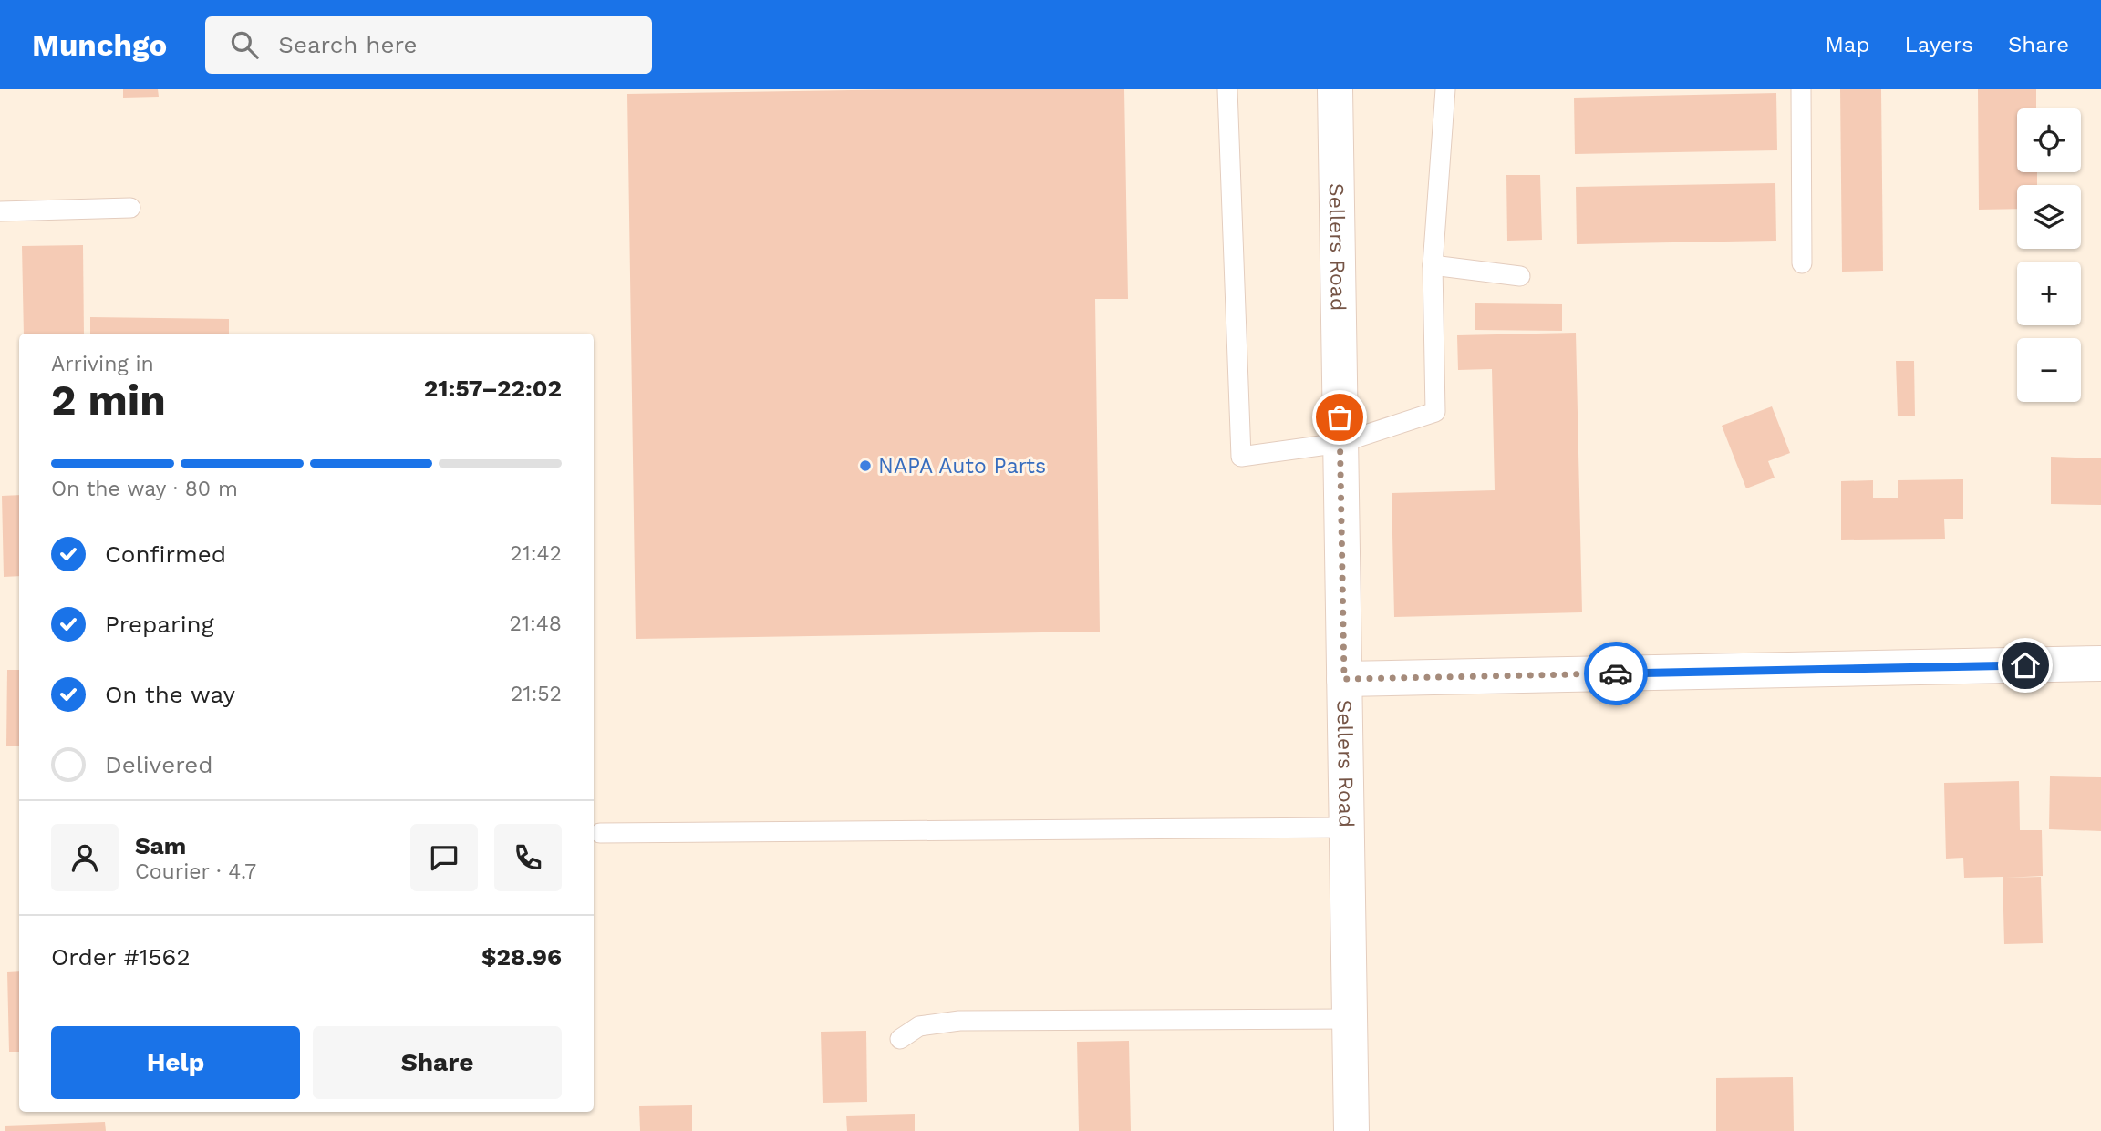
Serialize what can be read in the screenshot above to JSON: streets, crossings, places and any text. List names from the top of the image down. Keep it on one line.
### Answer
{"streets":{"street":["Sellers Road"]},"places":["NAPA Auto Parts"],"page":{"header":"Munchgo","search":"Search here","nav":["Map","Layers","Share"],"map_buttons":["+","−"],"heading":["2 min","Arriving in","21:57–22:02"],"panel":["Sam","Courier · 4.7","Order #1562","$28.96"],"bar":"On the way · 80 m","list":[["Confirmed","21:42"],["Preparing","21:48"],["On the way","21:52"],"Delivered"],"buttons":["Help","Share"]}}
